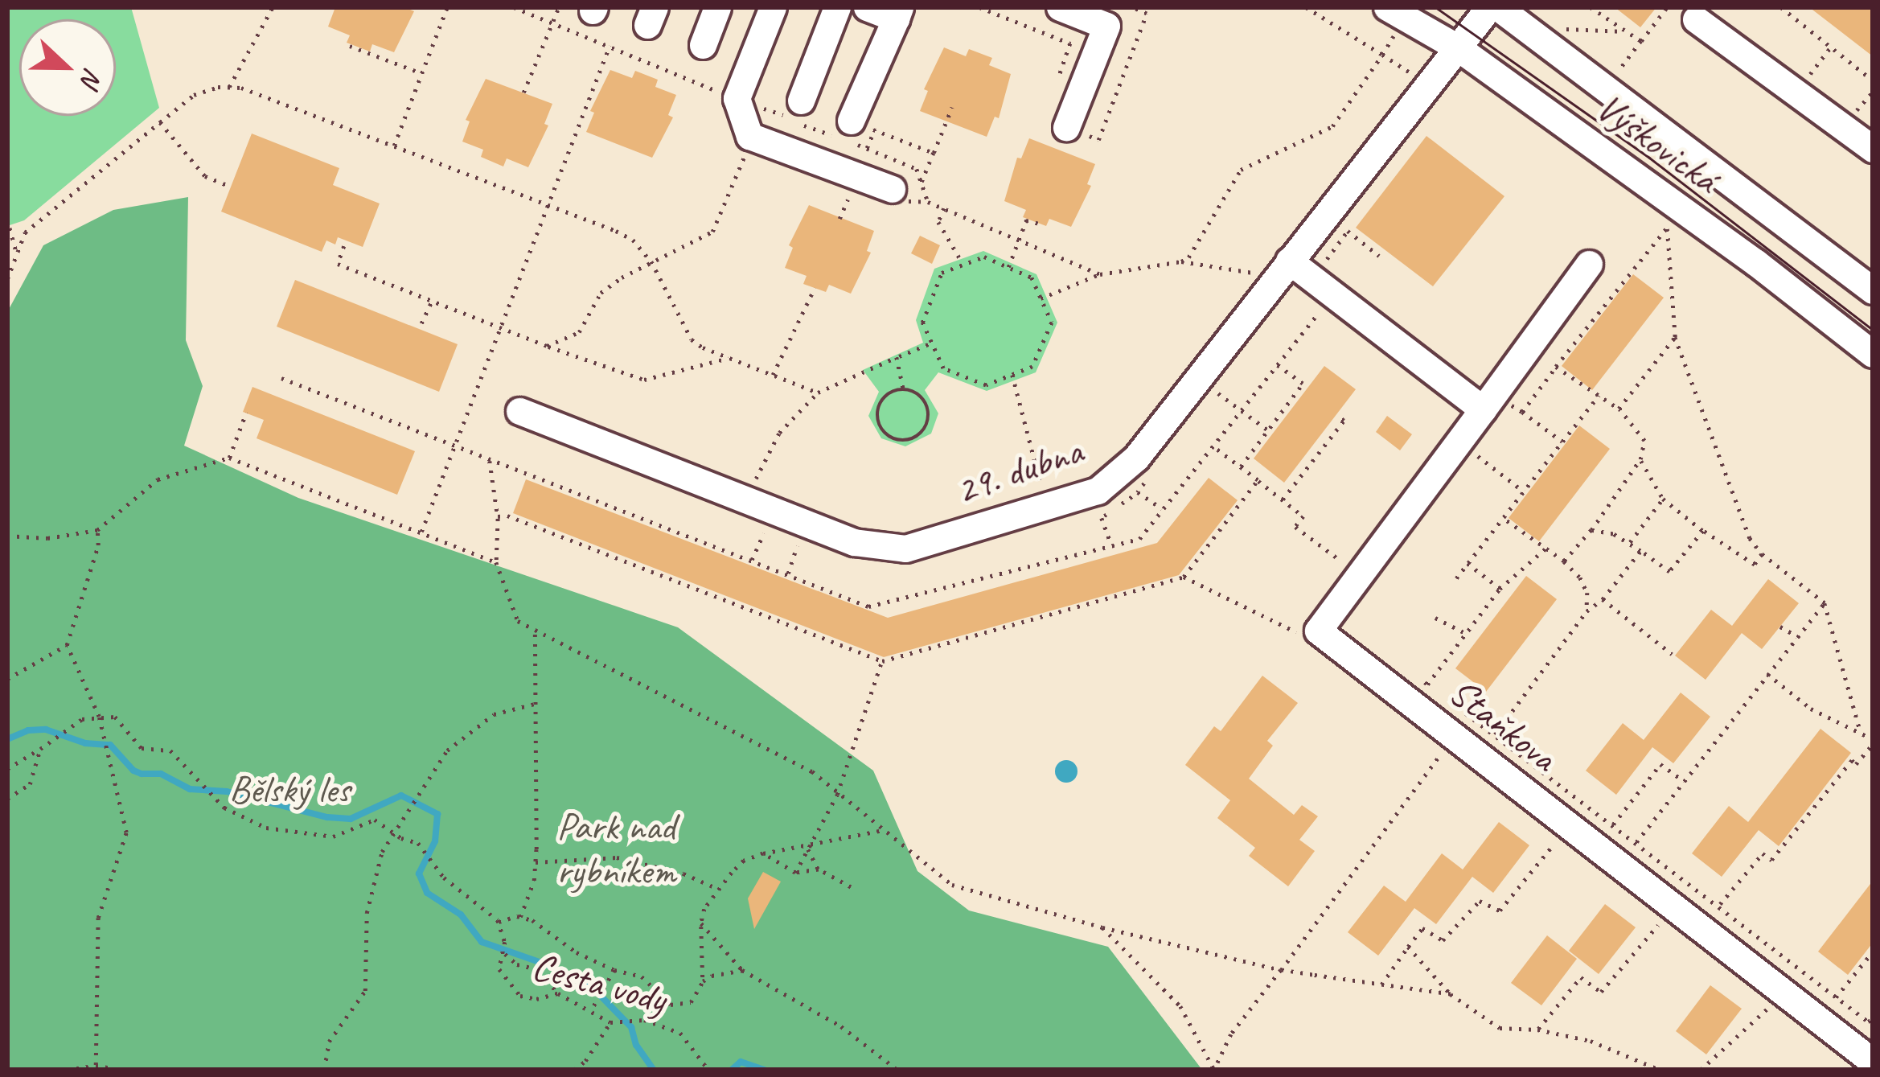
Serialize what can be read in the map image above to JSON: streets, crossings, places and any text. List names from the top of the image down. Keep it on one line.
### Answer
{"streets":{"street":["Výškovická","29. dubna","Staňkova"],"path":["Cesta vody"]},"crossings":[["Výškovická","29. dubna"]],"parks":["Bělský les","Park nad rybníkem"],"north":"right"}
